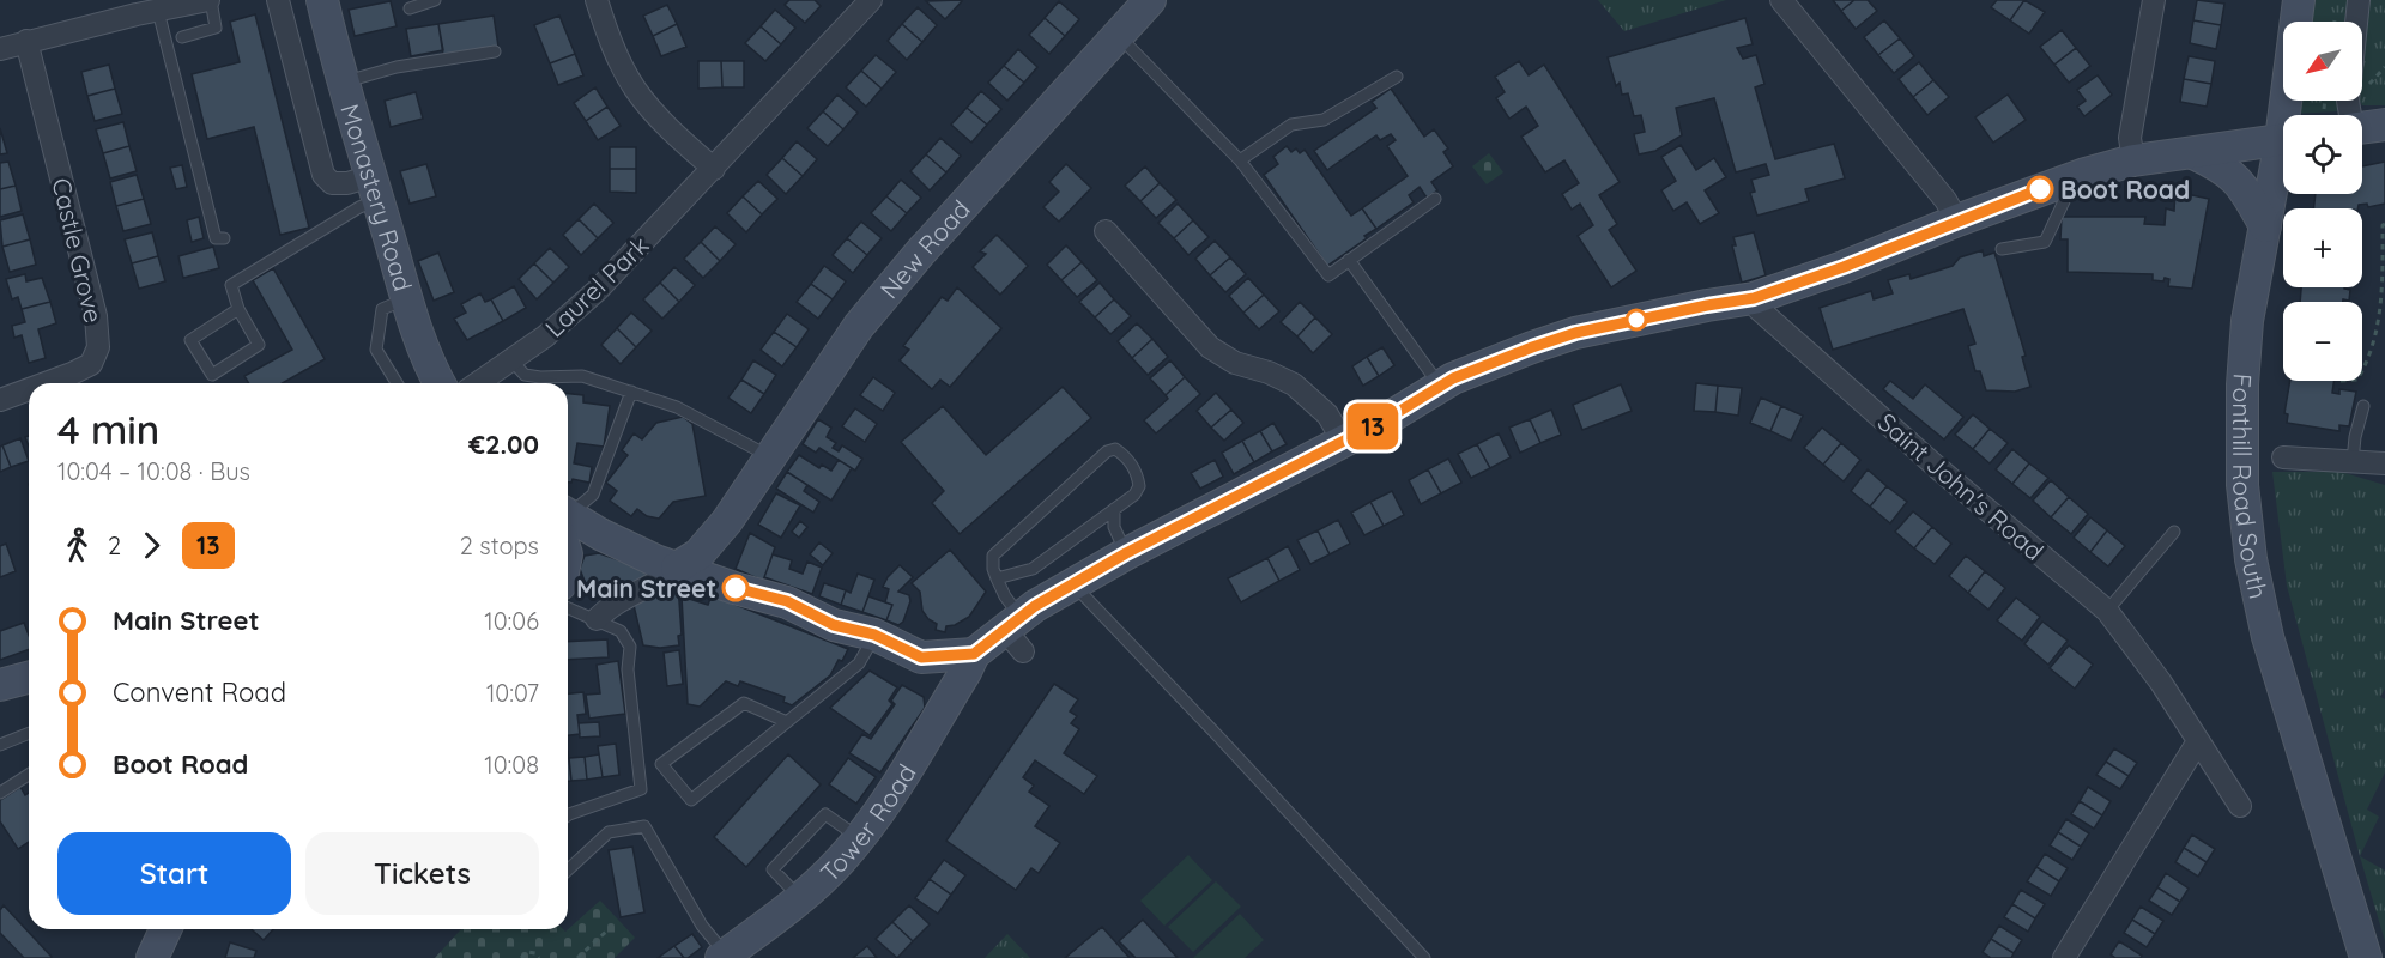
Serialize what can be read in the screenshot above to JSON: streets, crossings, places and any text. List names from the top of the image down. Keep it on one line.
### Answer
{"streets":{"street":["Monastery Road","New Road","Castle Grove","Laurel Park","Fonthill Road South","Saint John's Road","Tower Road"]},"places":["Boot Road","Main Street"],"lines":["bus line 13"],"north":"bottom left","page":{"on_map":"13","map_buttons":["+","−"],"heading":["4 min","10:04 – 10:08 · Bus","€2.00"],"legs":["2","13","2 stops"],"list":[{"name":"Main Street","value":"10:06"},{"name":"Convent Road","value":"10:07"},{"name":"Boot Road","value":"10:08"}],"buttons":["Start","Tickets"]}}
